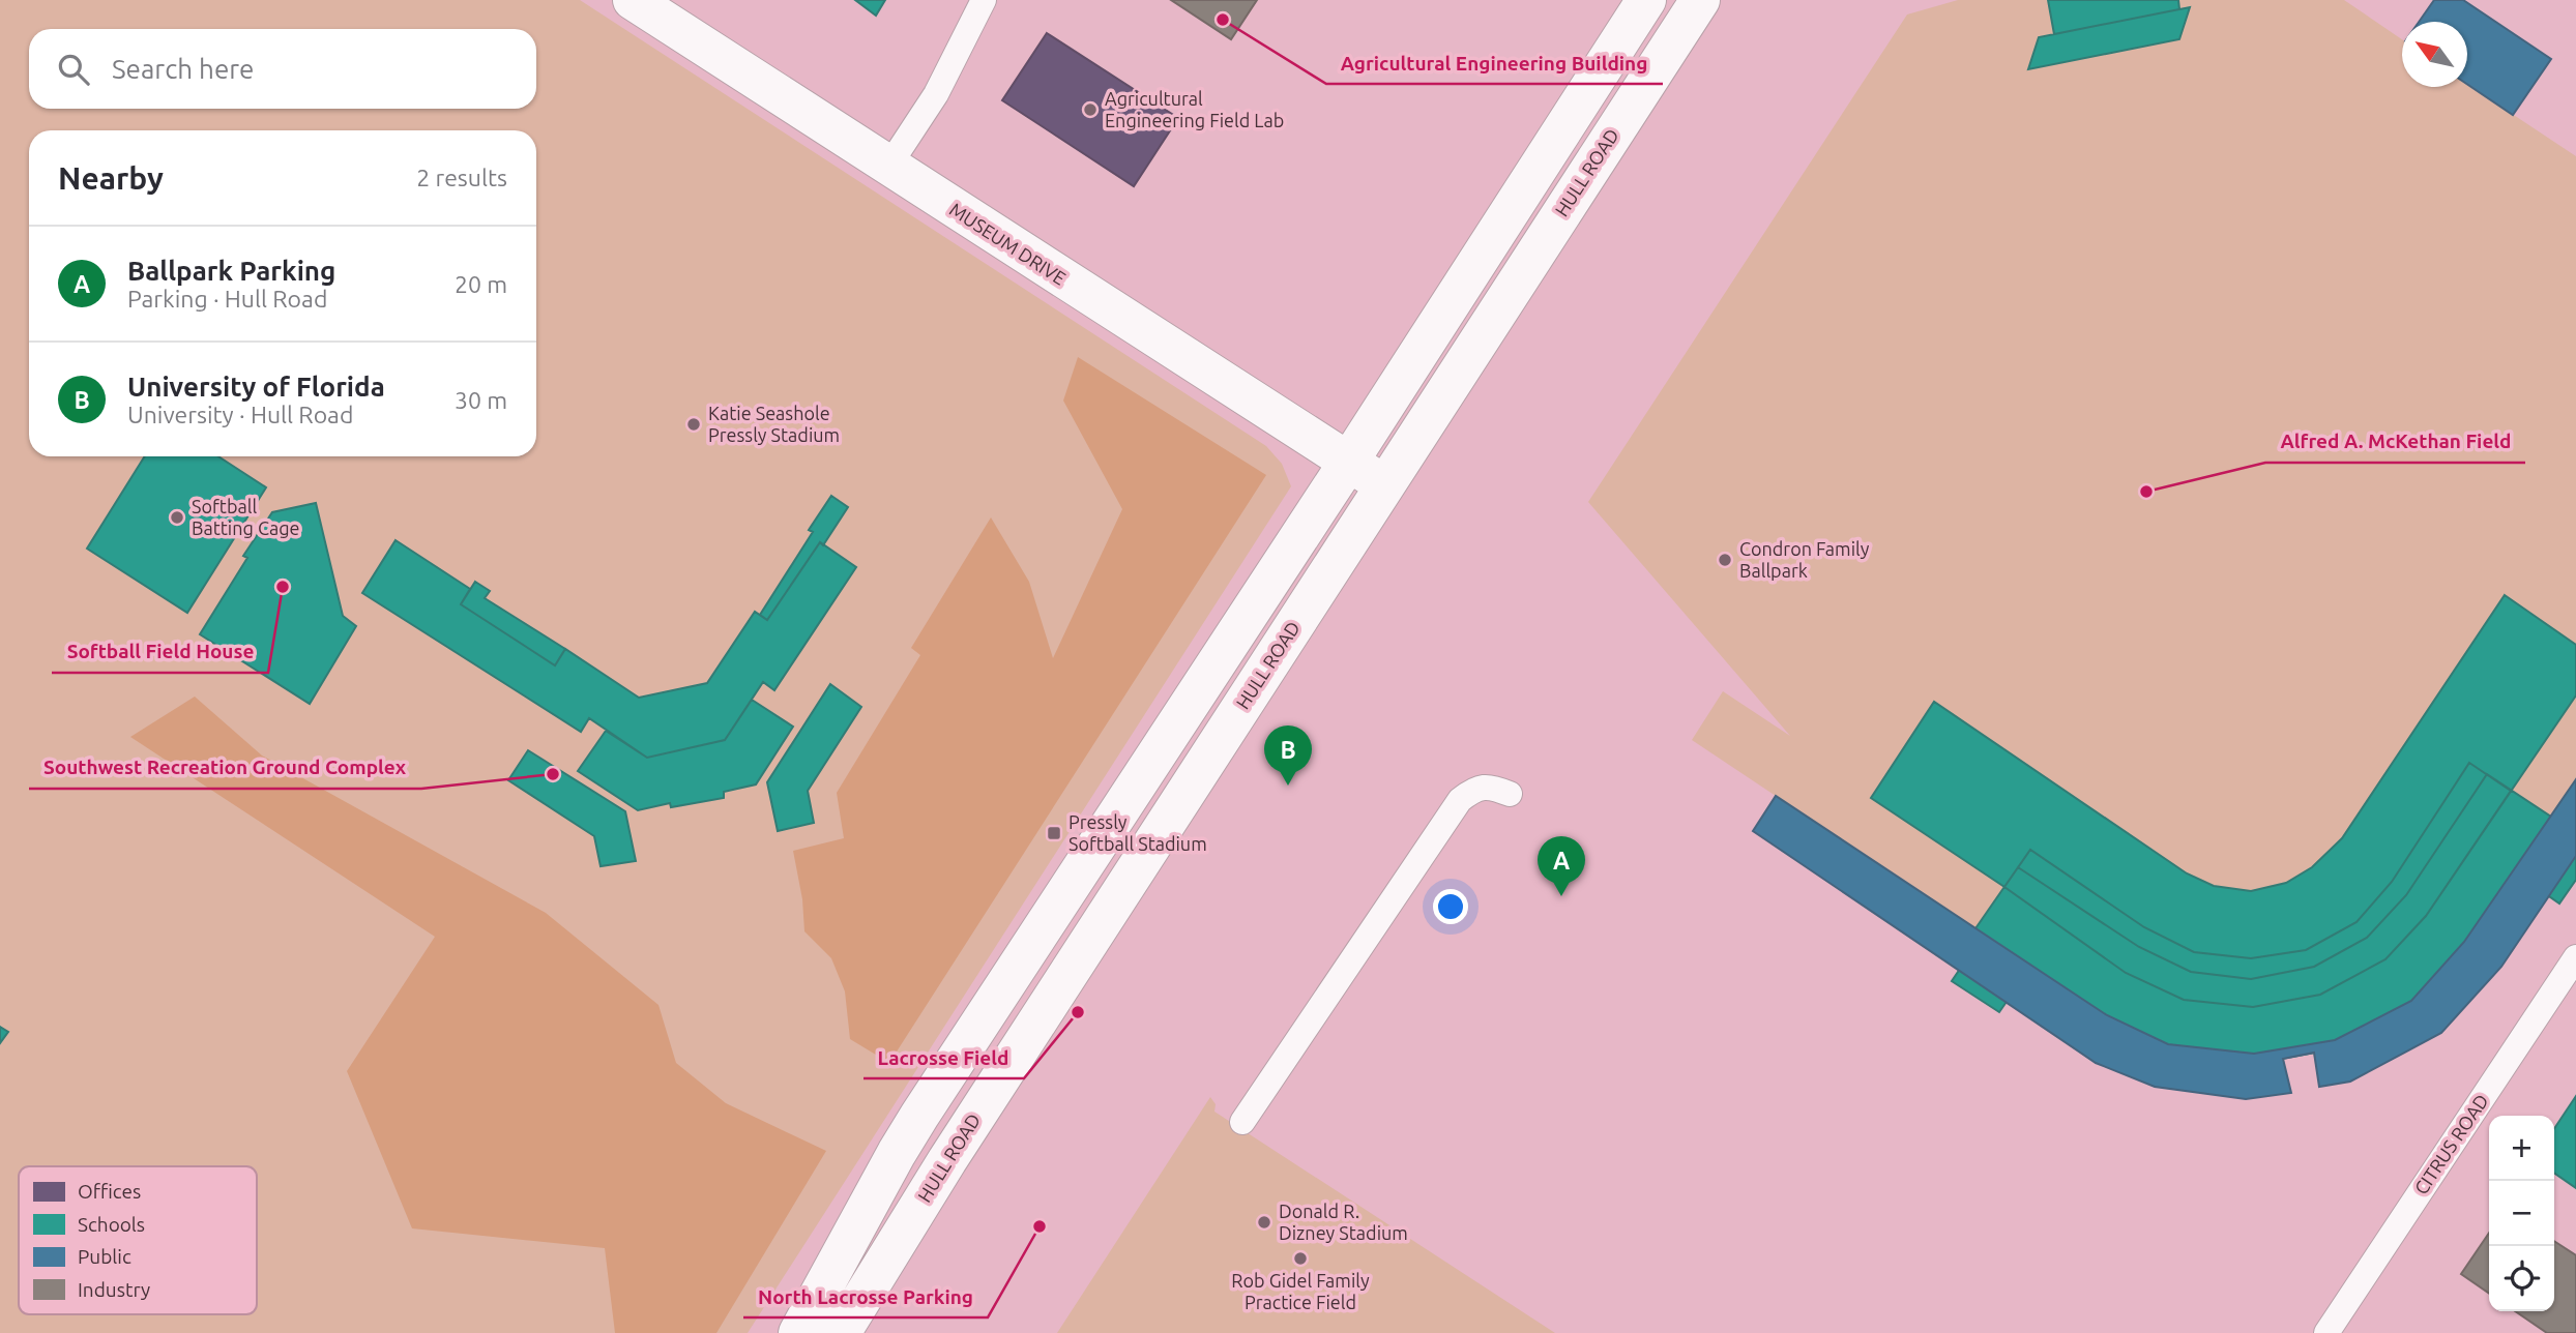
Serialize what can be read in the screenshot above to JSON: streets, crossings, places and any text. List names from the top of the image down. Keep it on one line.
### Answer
{"streets":{"street":["HULL ROAD","MUSEUM DRIVE"],"lane":["CITRUS ROAD"]},"crossings":[["HULL ROAD","MUSEUM DRIVE"]],"places":{"other":["Agricultural Engineering Building","Agricultural Engineering Field Lab","Katie Seashole Pressly Stadium","Alfred A. McKethan Field","Softball Batting Cage","Condron Family Ballpark","Softball Field House","Southwest Recreation Ground Complex","Lacrosse Field","Donald R. Dizney Stadium","North Lacrosse Parking","Rob Gidel Family Practice Field"],"transit":["Pressly Softball Stadium"]},"legend":["Offices","Schools","Public","Industry"],"north":"top left","page":{"search":"Search here","heading":["Nearby","2 results"],"list":[{"mark":"A","name":"Ballpark Parking","note":"Parking · Hull Road","value":"20 m"},{"mark":"B","name":"University of Florida","note":"University · Hull Road","value":"30 m"}],"pins":["B","A"],"map_buttons":["+","−"]}}
